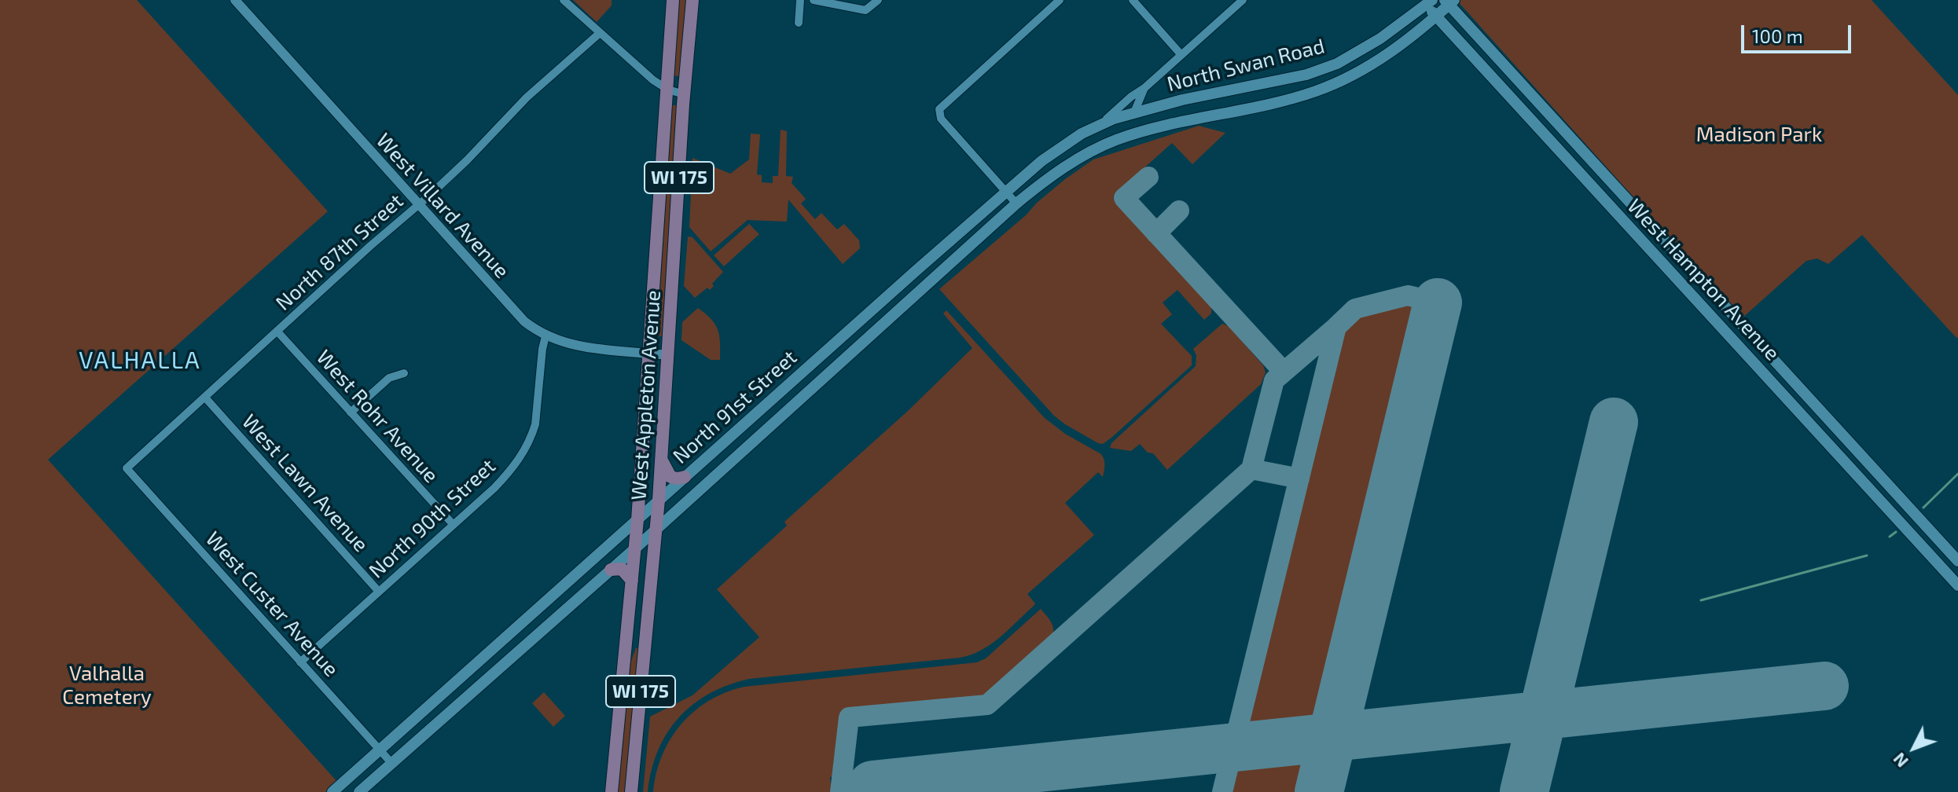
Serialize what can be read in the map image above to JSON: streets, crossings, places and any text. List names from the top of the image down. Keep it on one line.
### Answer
{"streets":{"main road":["North Swan Road","WI 175","West Hampton Avenue","West Appleton Avenue","North 91st Street"],"street":["West Villard Avenue","North 87th Street","West Rohr Avenue","West Lawn Avenue","North 90th Street","West Custer Avenue"]},"crossings":[["North Swan Road","West Hampton Avenue"],["North Swan Road","North 91st Street"],["West Villard Avenue","North 87th Street"],["West Villard Avenue","West Appleton Avenue"],["West Villard Avenue","North 90th Street"],["North 87th Street","West Rohr Avenue"],["North 87th Street","West Lawn Avenue"],["North 87th Street","West Custer Avenue"],["West Appleton Avenue","North 91st Street"],["North 91st Street","West Custer Avenue"],["West Rohr Avenue","North 90th Street"],["West Lawn Avenue","North 90th Street"],["North 90th Street","West Custer Avenue"]],"districts":["VALHALLA"],"parks":["Madison Park","Valhalla Cemetery"],"scale_bar":"100 m","north":"bottom left"}
